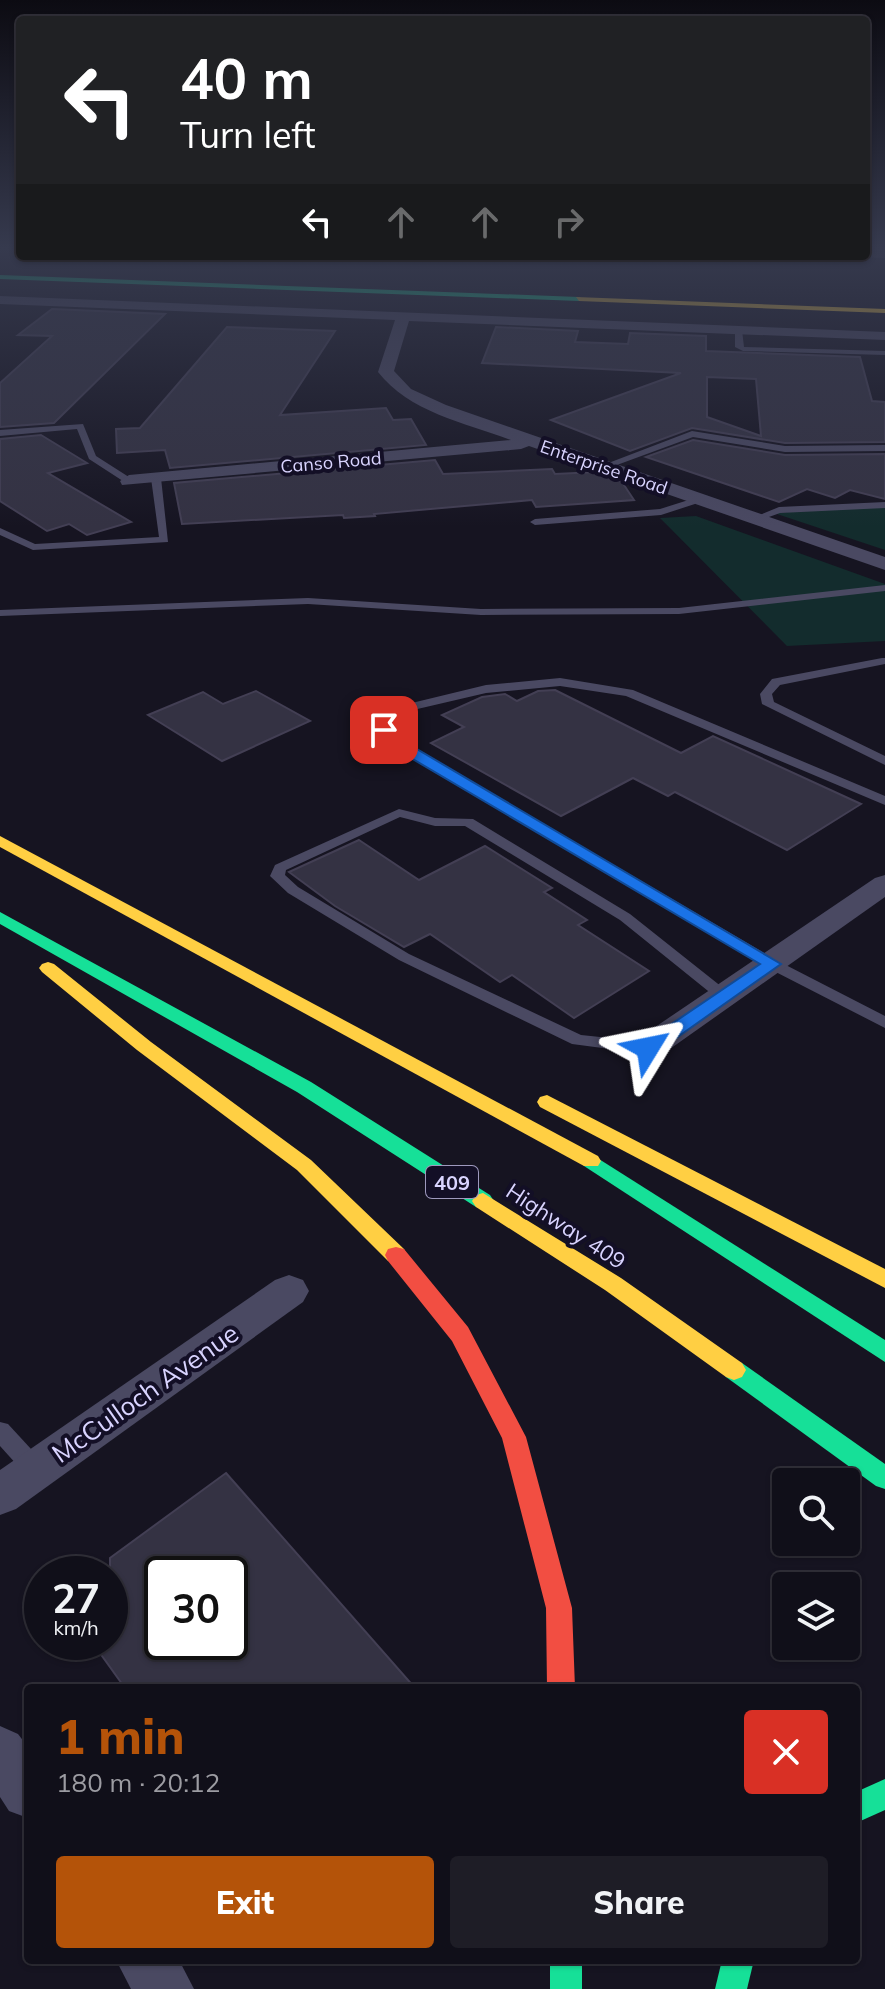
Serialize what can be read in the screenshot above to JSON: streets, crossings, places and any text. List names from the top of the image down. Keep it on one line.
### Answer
{"streets":{"highway":["409","Highway 409"],"street":["Canso Road","Enterprise Road","McCulloch Avenue"]},"crossings":[["Canso Road","Enterprise Road"]],"page":{"turn":["40 m","Turn left"],"speed":"27 km/h","limit":"30","heading":["1 min","180 m · 20:12"],"buttons":["Exit","Share"]}}
